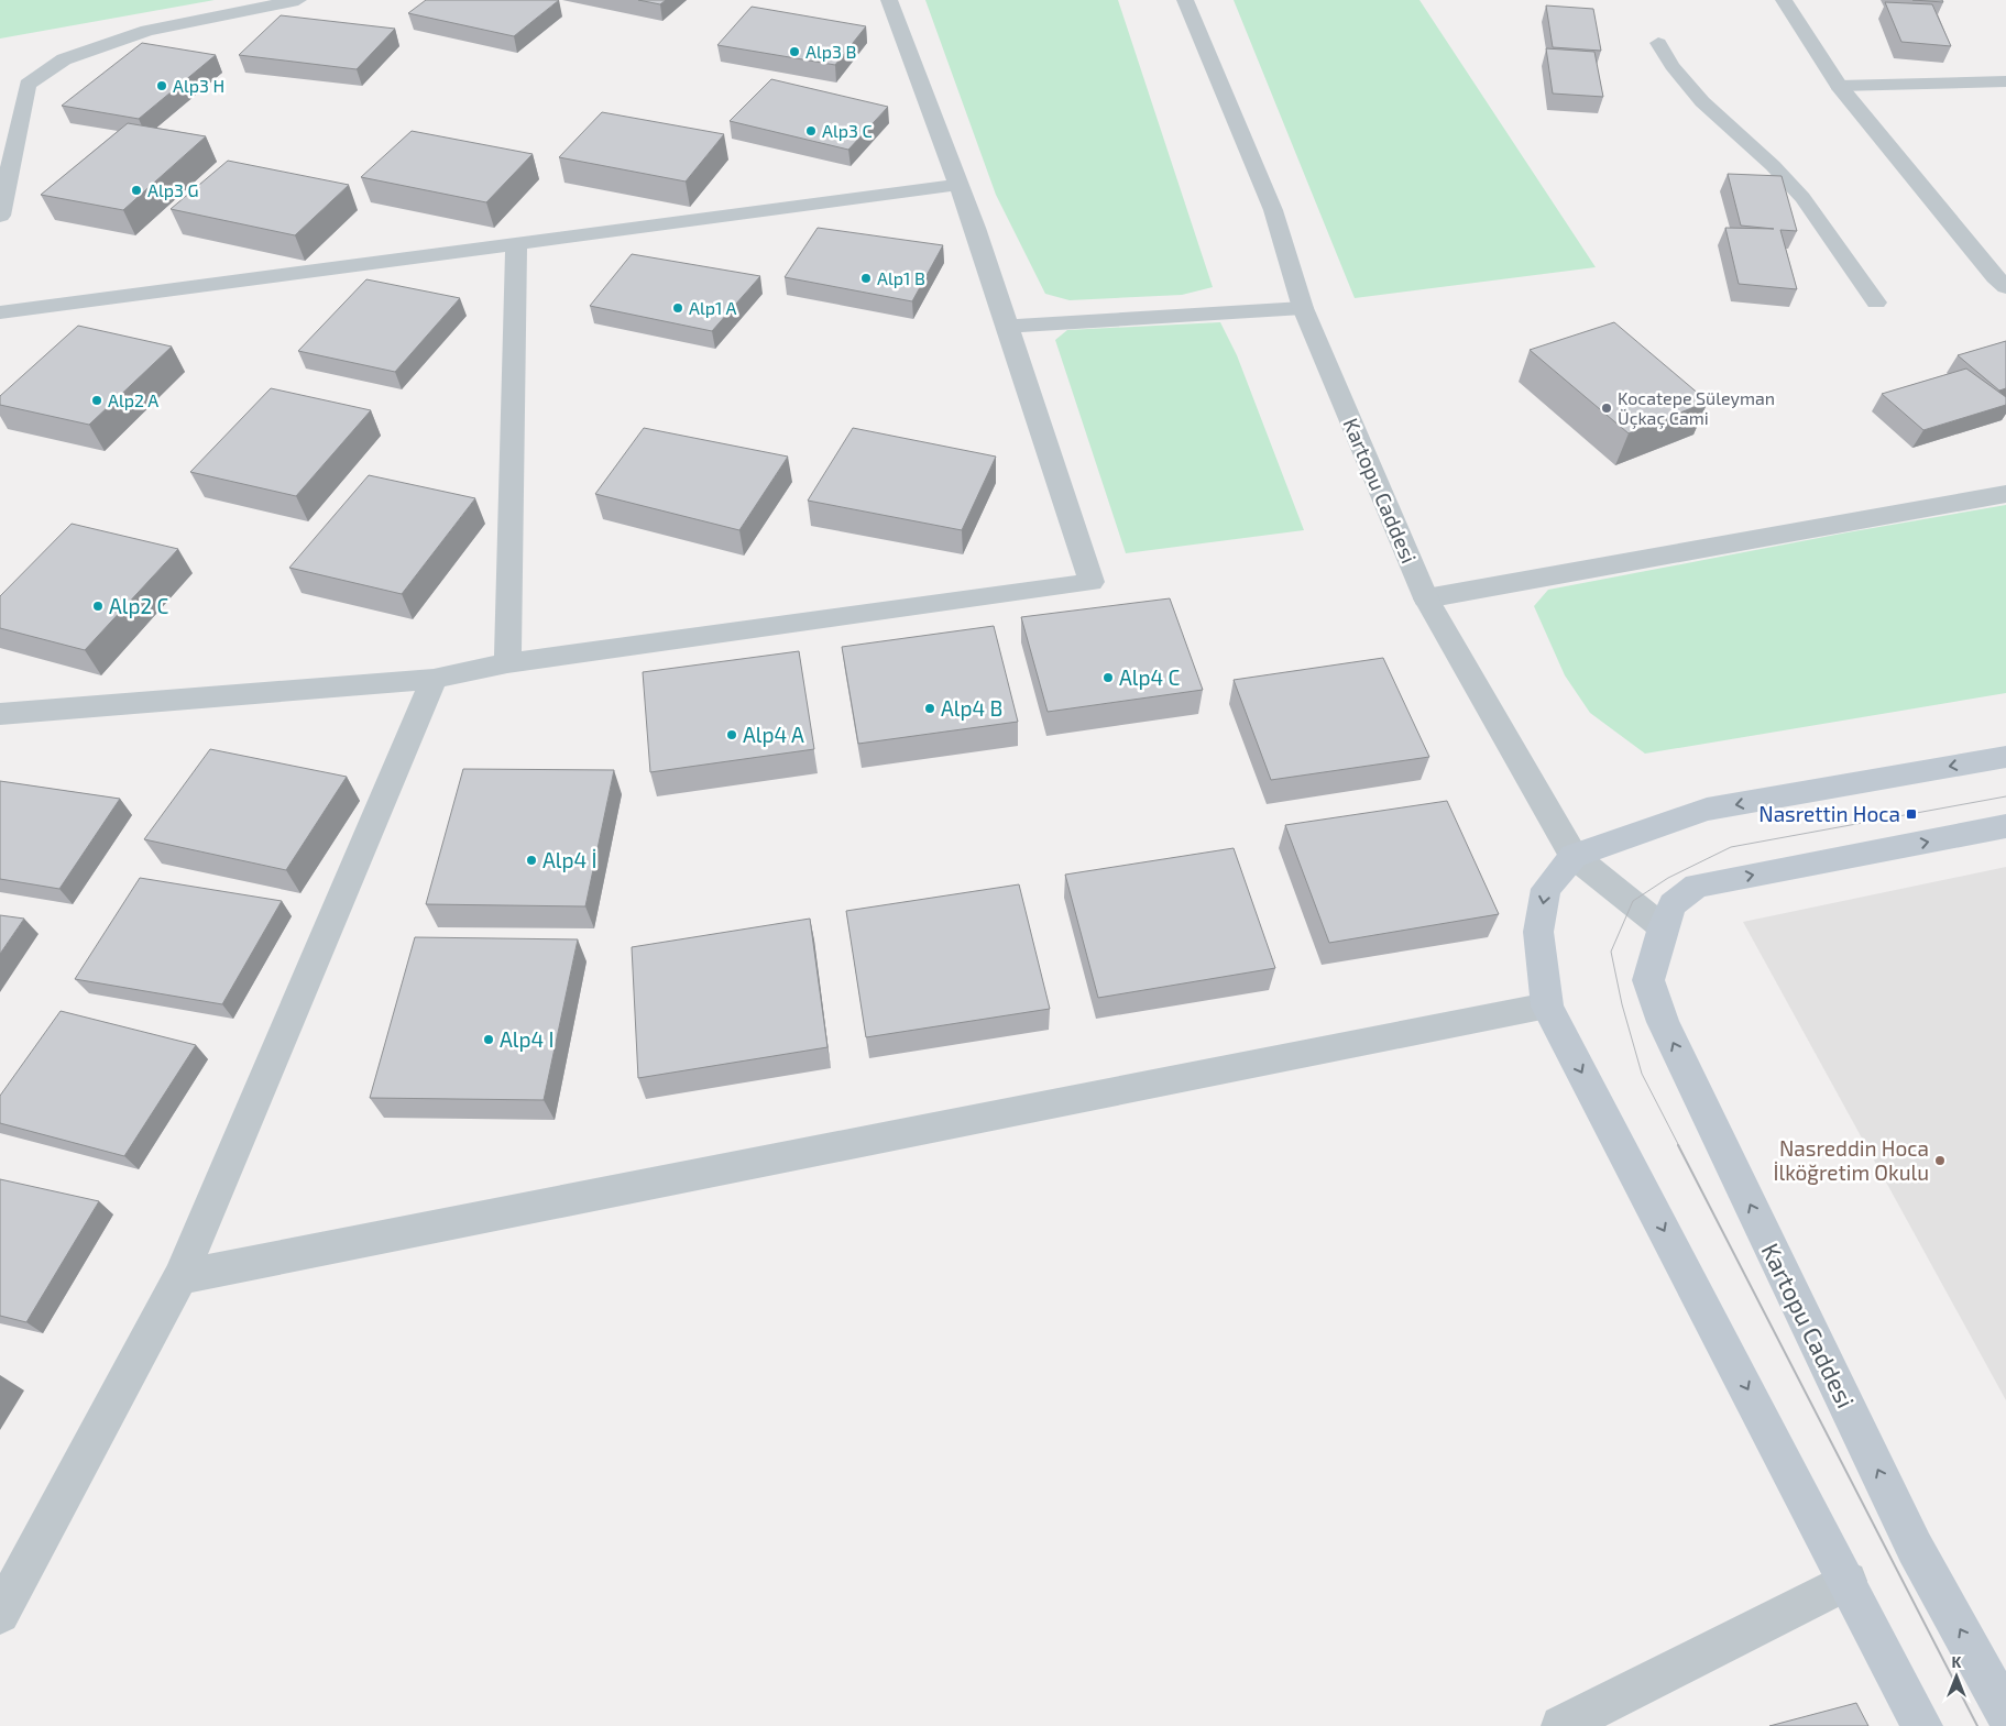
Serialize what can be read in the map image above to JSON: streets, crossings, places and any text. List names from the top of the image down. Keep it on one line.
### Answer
{"streets":{"main road":["Kartopu Caddesi"]},"places":{"other":["Alp3 B","Alp3 H","Alp3 C","Alp3 G","Alp1 B","Alp1 A","Alp2 A","Kocatepe Süleyman Üçkaç Cami","Alp2 C","Alp4 C","Alp4 B","Alp4 A","Alp4 İ","Alp4 I","Nasreddin Hoca İlköğretim Okulu"],"transit":["Nasrettin Hoca"]},"north":"top"}
